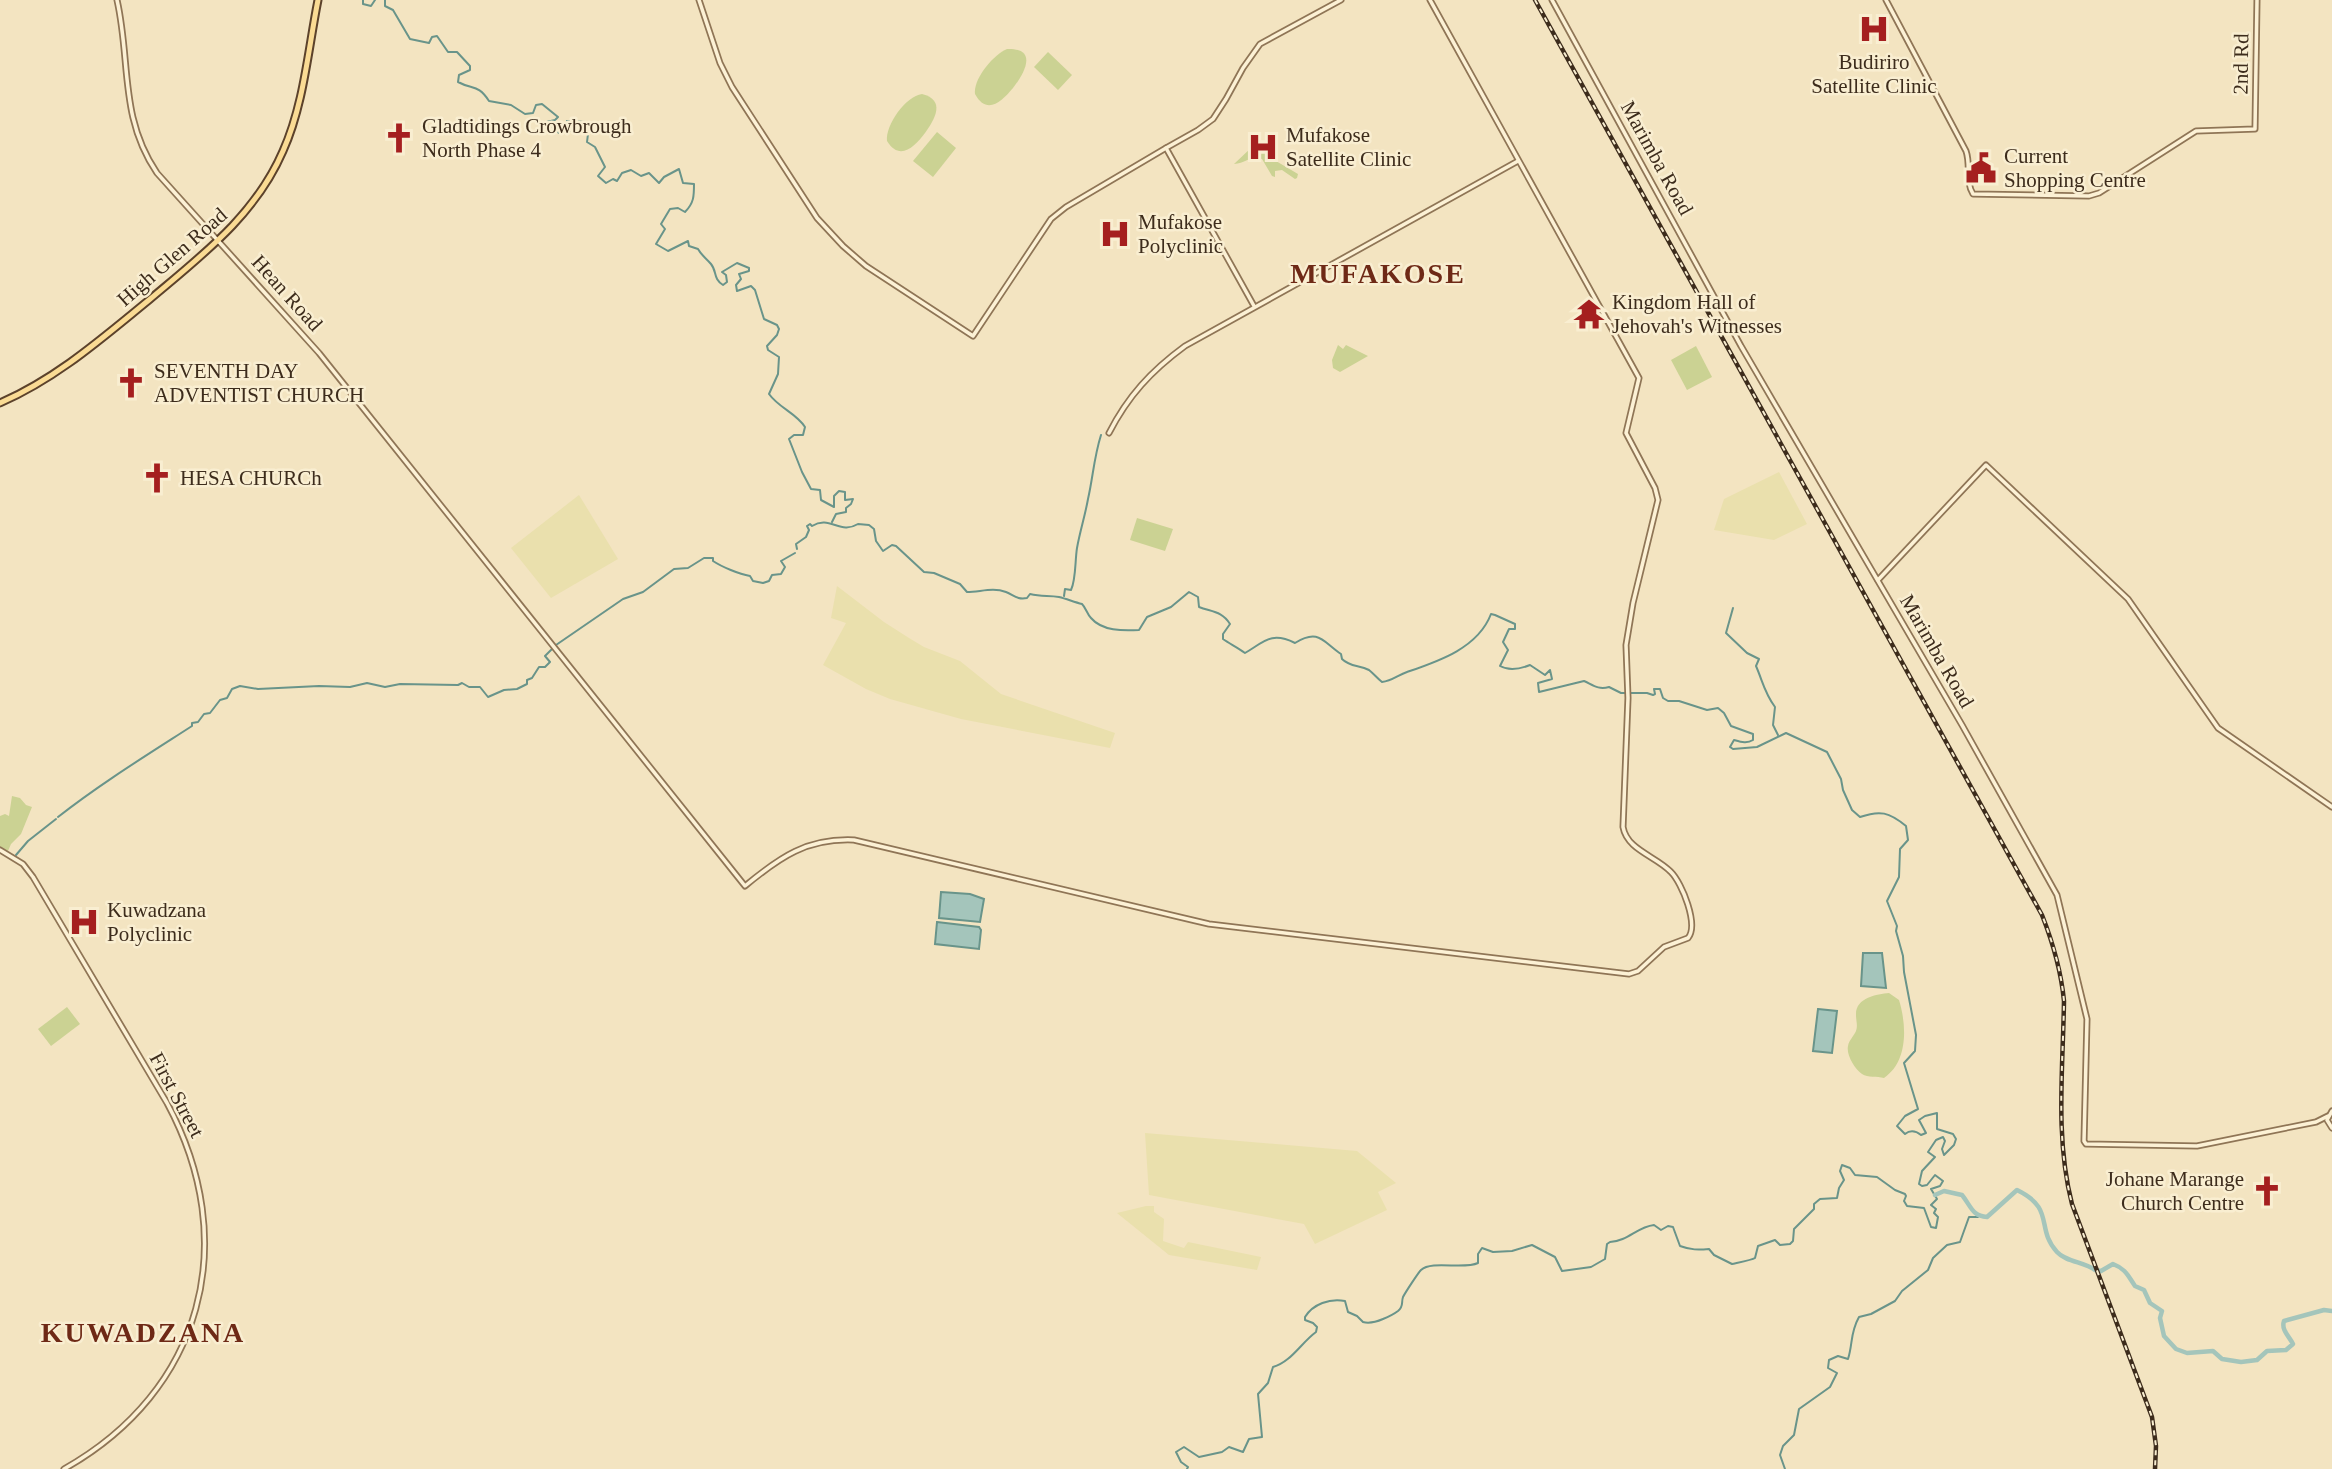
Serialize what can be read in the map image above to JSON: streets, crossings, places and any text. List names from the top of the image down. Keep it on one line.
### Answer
{"streets":{"main road":["High Glen Road"],"street":["2nd Rd","Marimba Road","Hean Road","First Street"]},"crossings":[["High Glen Road","Hean Road"]],"districts":["MUFAKOSE","KUWADZANA"],"places":{"hospital":["Budiriro Satellite Clinic","Mufakose Satellite Clinic","Mufakose Polyclinic","Kuwadzana Polyclinic"],"church":["Gladtidings Crowbrough North Phase 4","SEVENTH DAY ADVENTIST CHURCH","HESA CHURCh","Johane Marange Church Centre"],"public building":["Current Shopping Centre"],"temple":["Kingdom Hall of Jehovah's Witnesses"]}}
